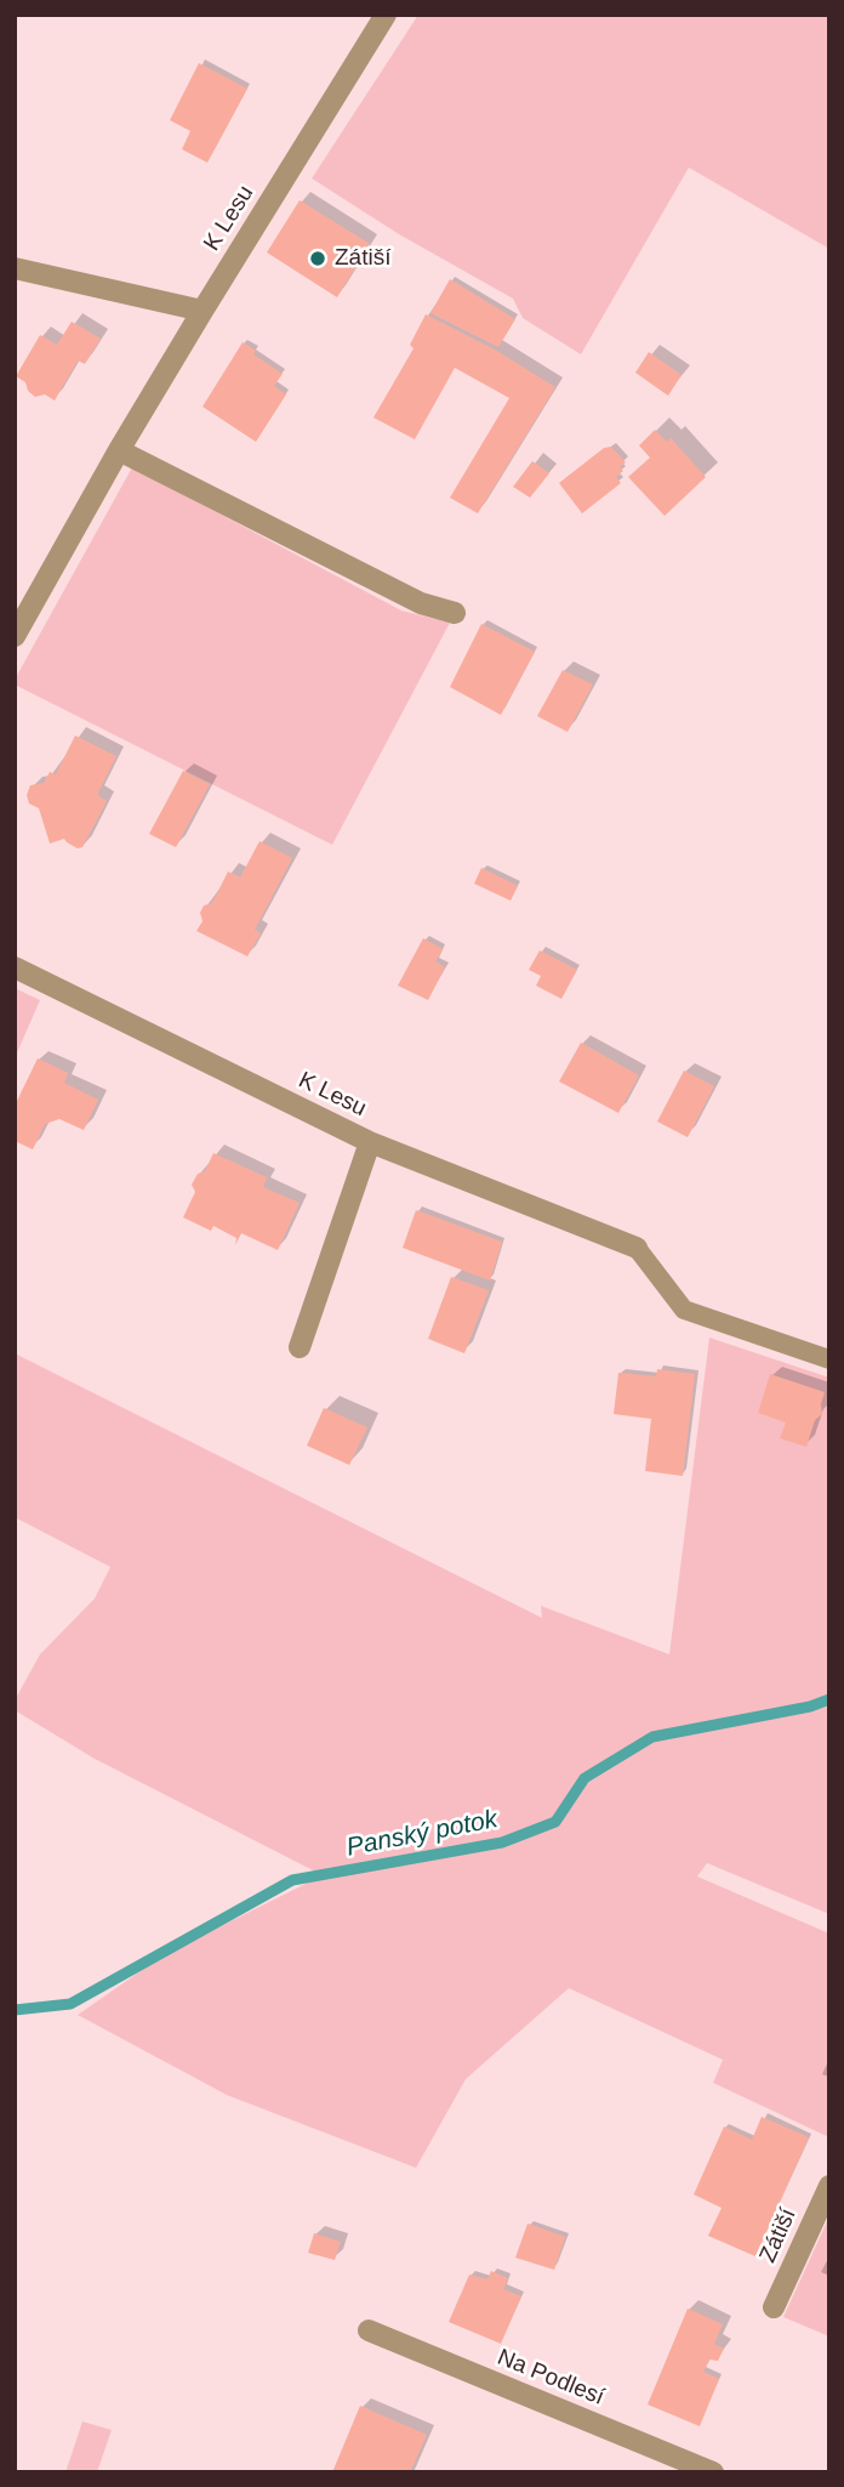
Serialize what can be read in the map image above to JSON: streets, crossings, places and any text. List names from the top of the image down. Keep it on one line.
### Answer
{"streets":{"street":["K Lesu","Zátiší","Na Podlesí"]},"water":["Panský potok"],"places":["Zátiší"]}
